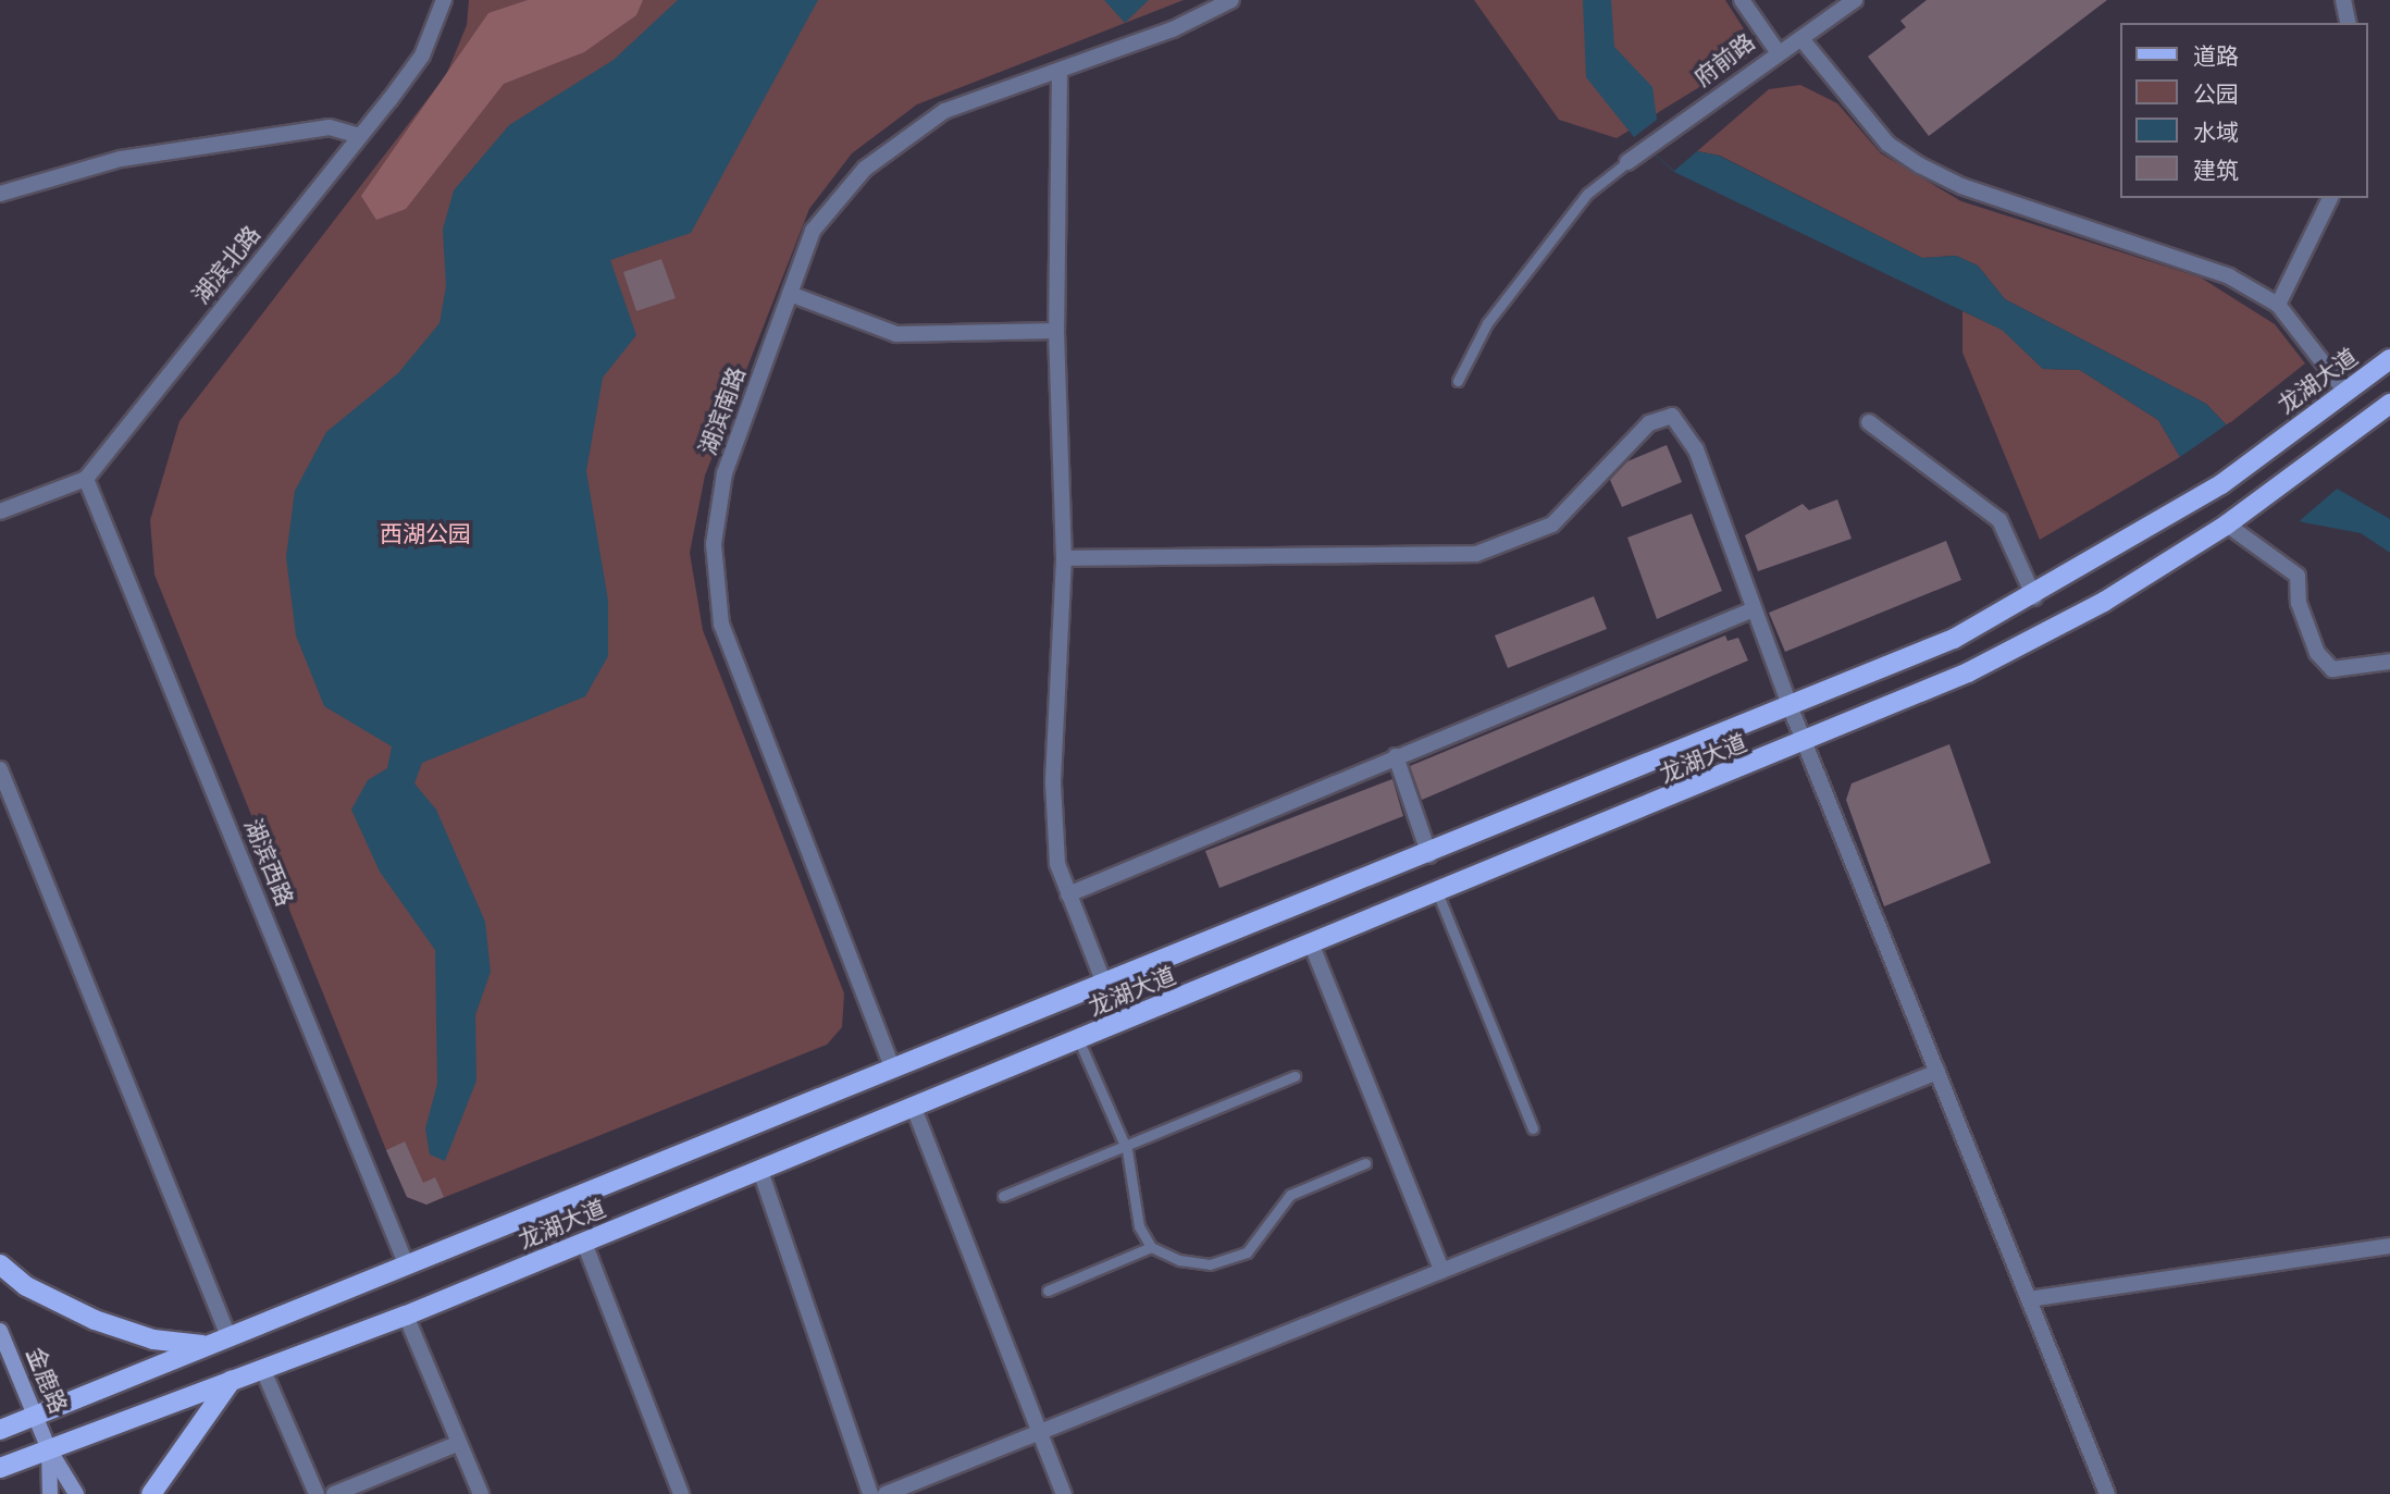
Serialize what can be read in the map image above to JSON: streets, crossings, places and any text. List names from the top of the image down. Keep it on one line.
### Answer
{"streets":{"main road":["龙湖大道"],"street":["府前路","湖滨北路","湖滨南路","湖滨西路","金鹿路"]},"crossings":[["湖滨北路","湖滨西路"],["龙湖大道","湖滨南路"],["龙湖大道","湖滨西路"],["龙湖大道","金鹿路"]],"parks":["西湖公园"],"legend":["道路","公园","水域","建筑"]}
